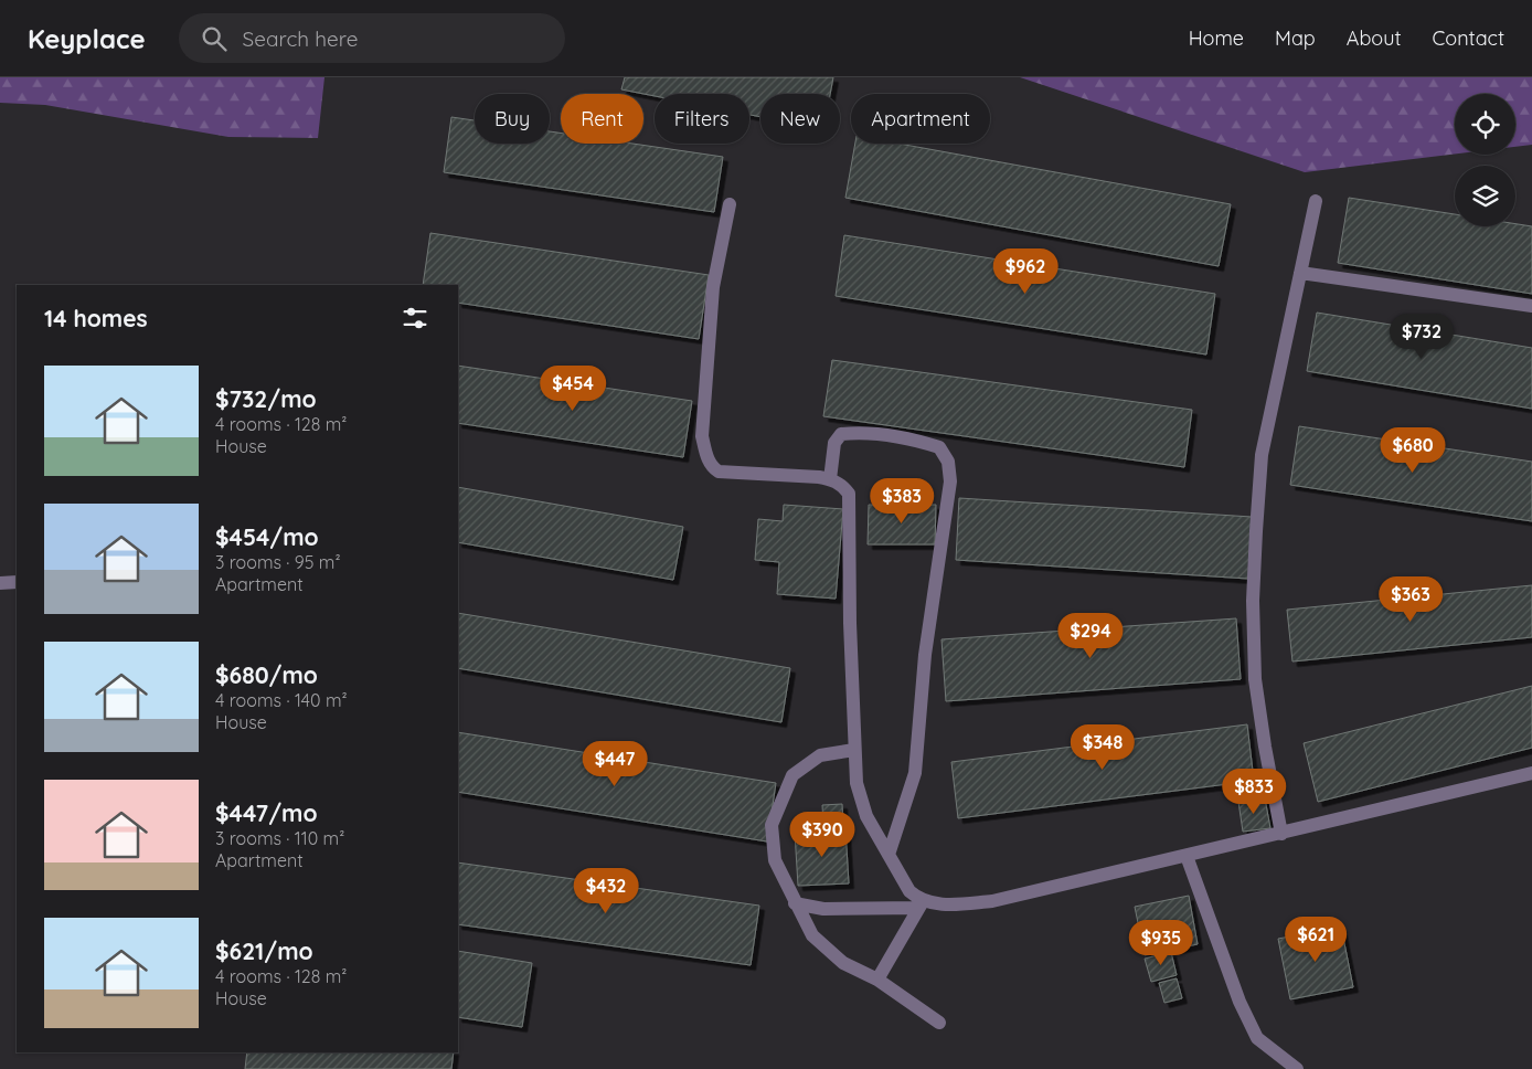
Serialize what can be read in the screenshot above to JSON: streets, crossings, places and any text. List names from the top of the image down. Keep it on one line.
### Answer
{"page":{"header":"Keyplace","search":"Search here","nav":["Home","Map","About","Contact"],"chip":["Buy","Rent","Filters","New","Apartment"],"price":["$962","$732","$454","$680","$383","$363","$294","$348","$447","$833","$390","$432","$621","$935"],"heading":"14 homes","list":[{"name":"$732/mo","note":"4 rooms · 128 m² · House"},{"name":"$454/mo","note":"3 rooms · 95 m² · Apartment"},{"name":"$680/mo","note":"4 rooms · 140 m² · House"},{"name":"$447/mo","note":"3 rooms · 110 m² · Apartment"},{"name":"$621/mo","note":"4 rooms · 128 m² · House"}]}}
